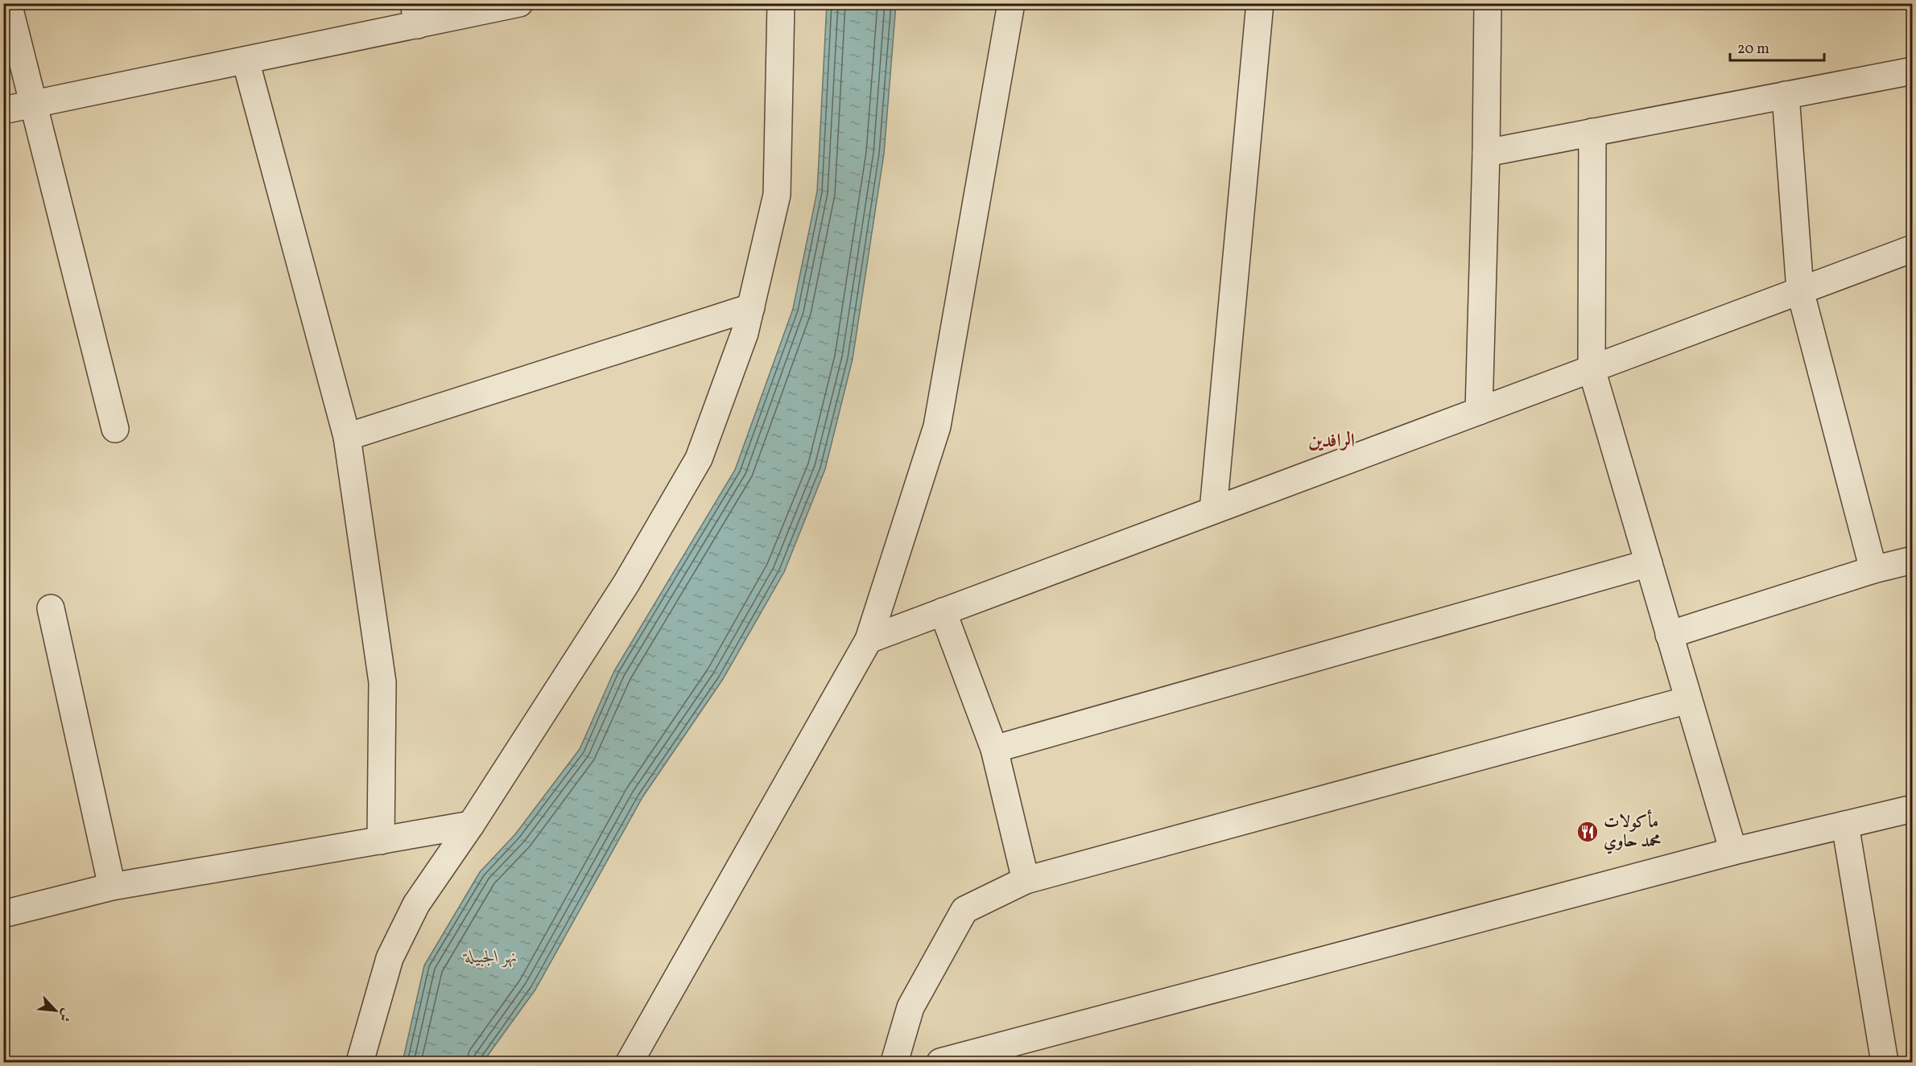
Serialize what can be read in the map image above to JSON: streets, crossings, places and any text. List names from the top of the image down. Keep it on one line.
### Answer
{"districts":["الرافدين"],"water":["نهر الجبيلة"],"places":{"restaurant":["مأكولات محمد حاوي"]},"scale_bar":"20 m","north":"bottom right"}
